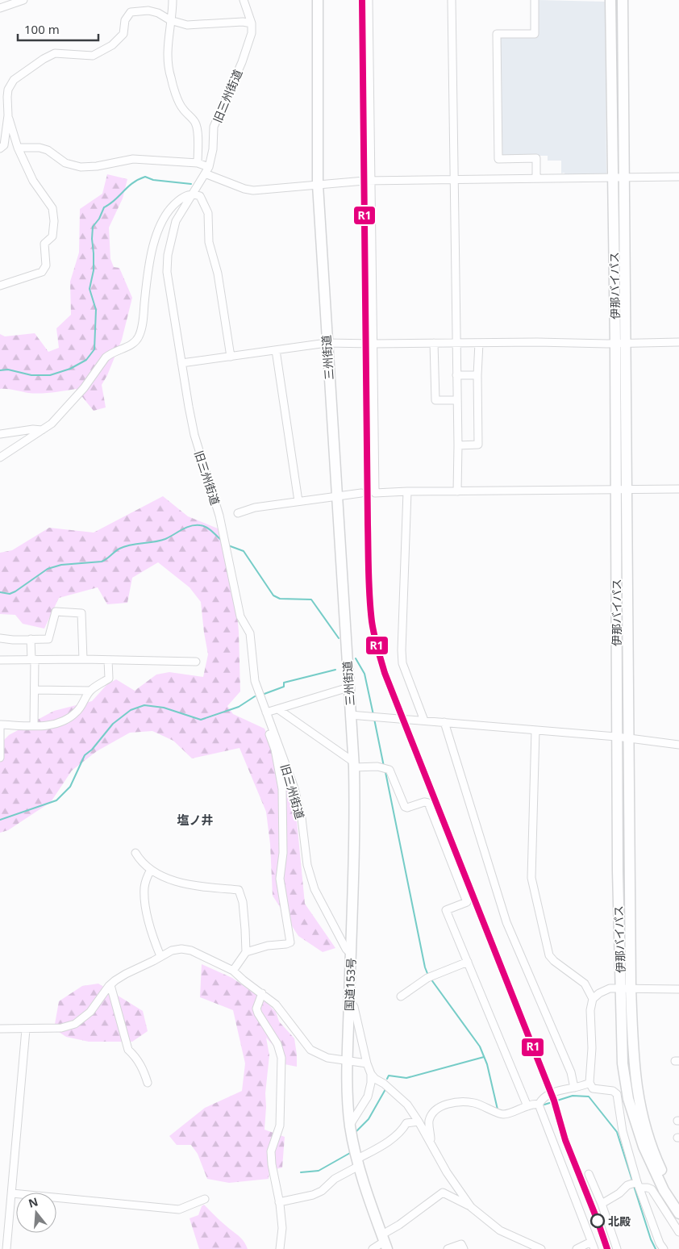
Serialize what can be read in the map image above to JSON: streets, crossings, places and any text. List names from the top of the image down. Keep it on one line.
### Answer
{"streets":{"highway":["伊那バイパス","三州街道","国道153号"],"street":["旧三州街道"]},"crossings":[["旧三州街道","国道153号"],["三州街道","国道153号"]],"districts":["塩ノ井"],"places":["北殿"],"lines":["transit line R1"],"scale_bar":"100 m","north":"top"}
